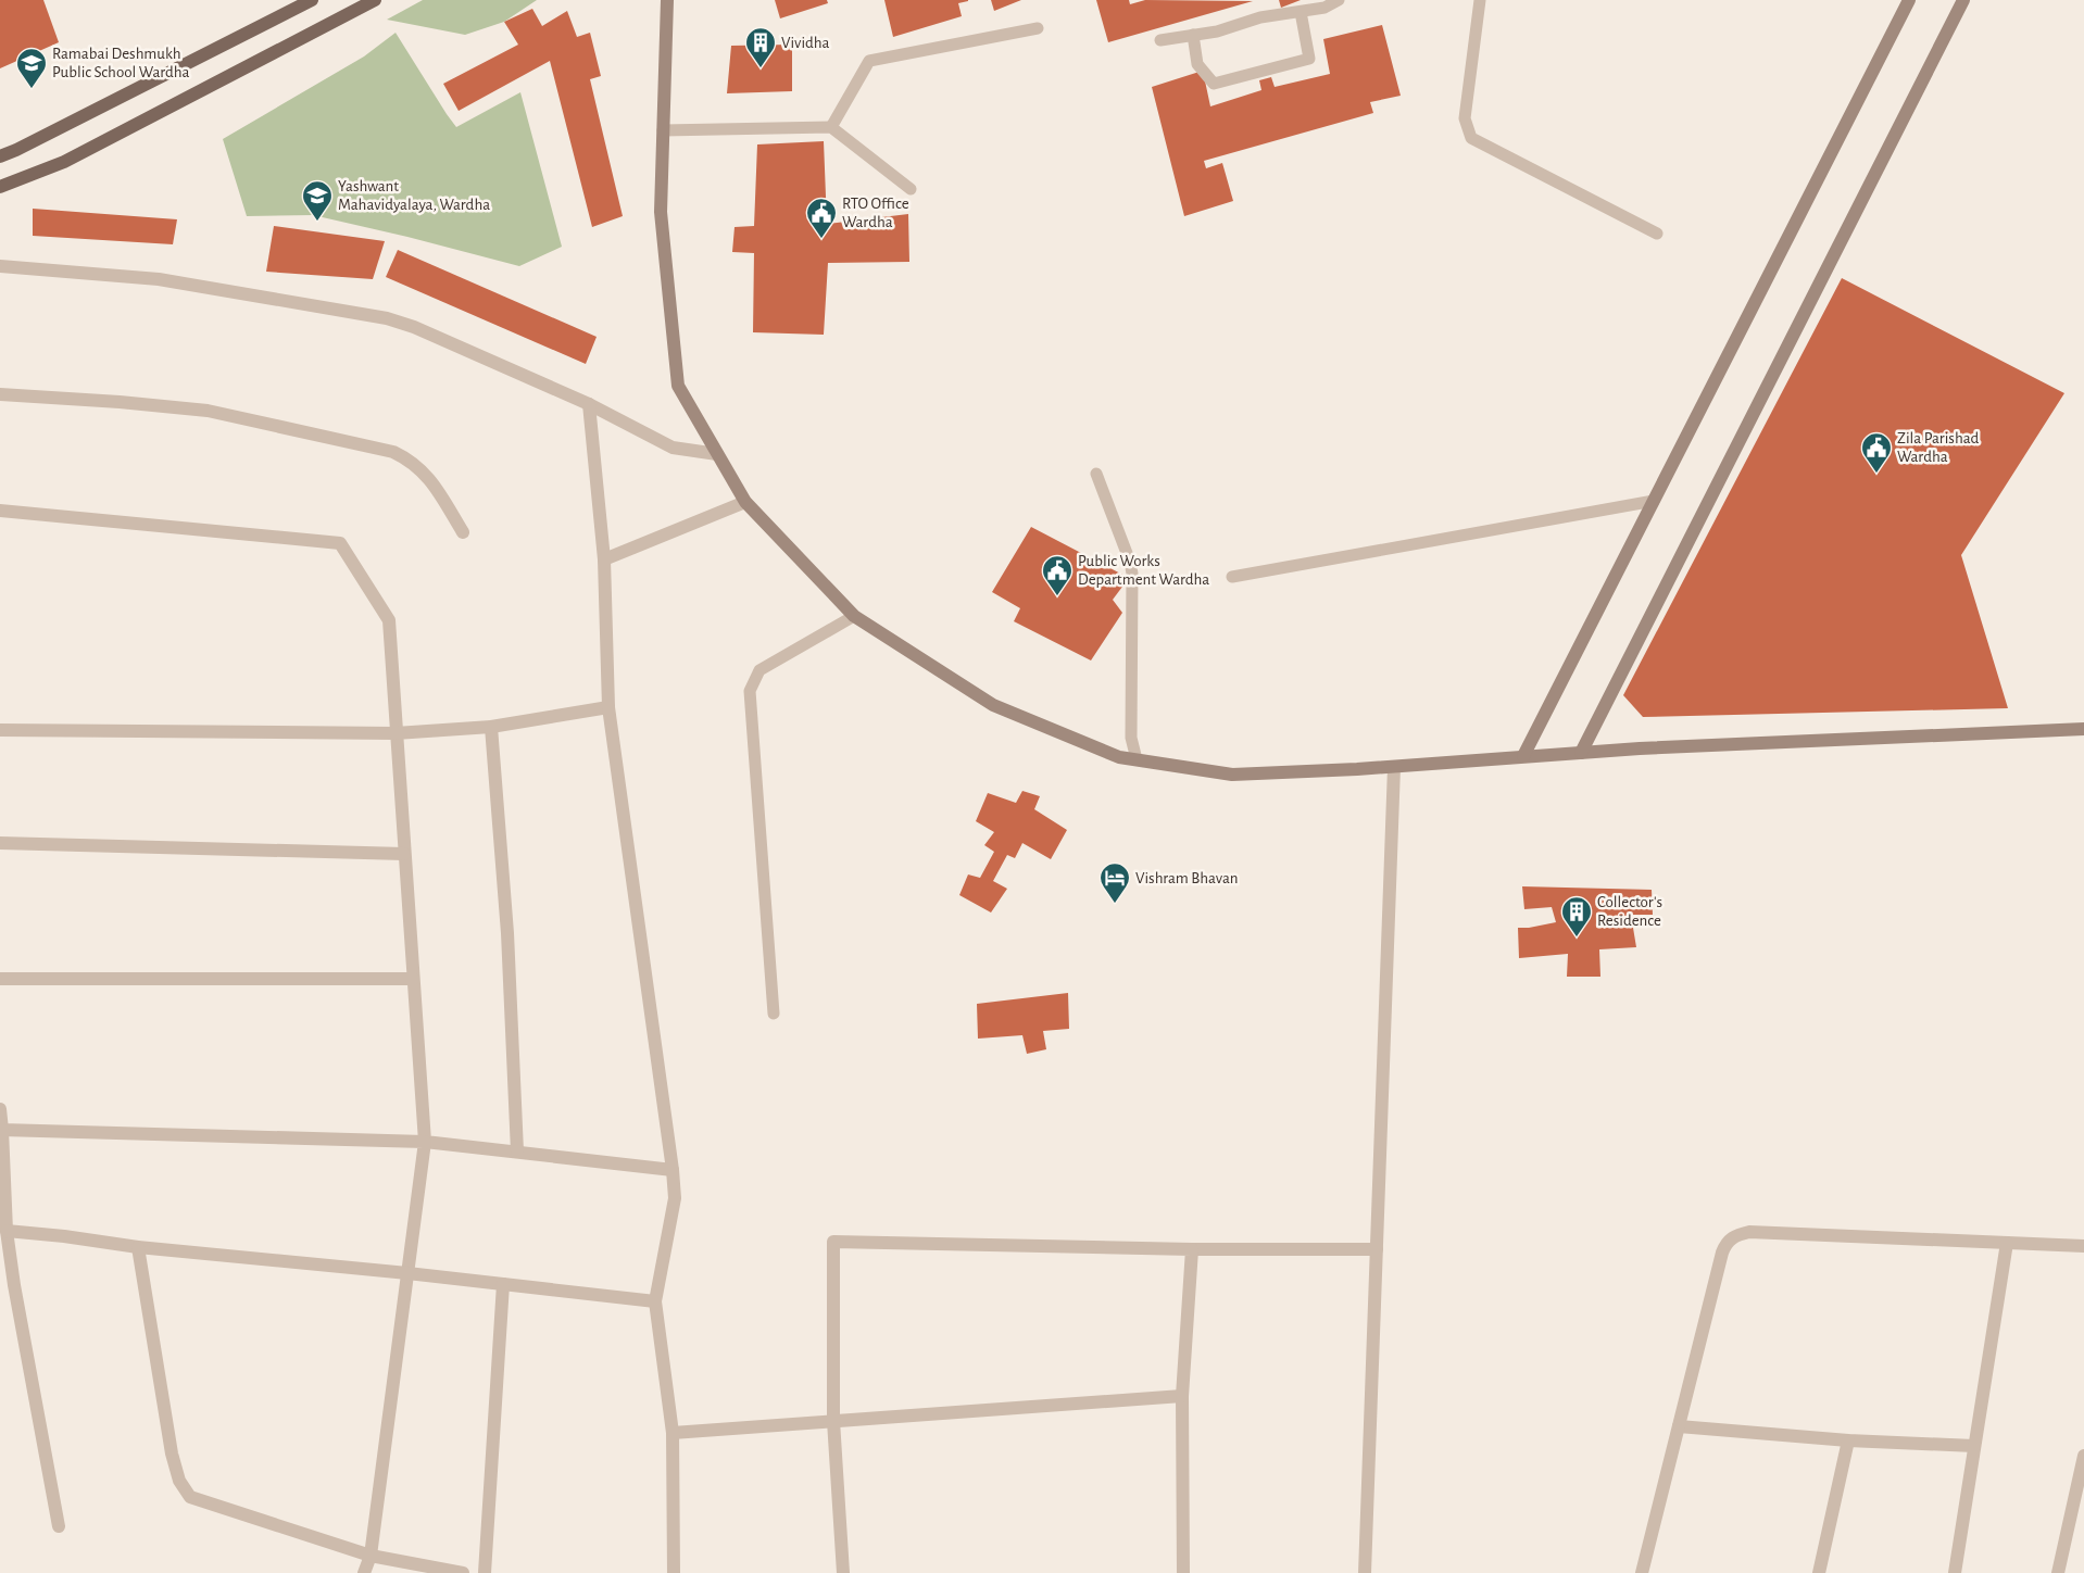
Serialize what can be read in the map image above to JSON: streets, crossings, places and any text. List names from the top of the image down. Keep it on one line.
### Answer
{"places":{"building":["Vividha","Collector's Residence"],"school or university":["Ramabai Deshmukh Public School Wardha","Yashwant Mahavidyalaya, Wardha"],"public building":["RTO Office Wardha","Zila Parishad Wardha","Public Works Department Wardha"],"hotel":["Vishram Bhavan"]}}
